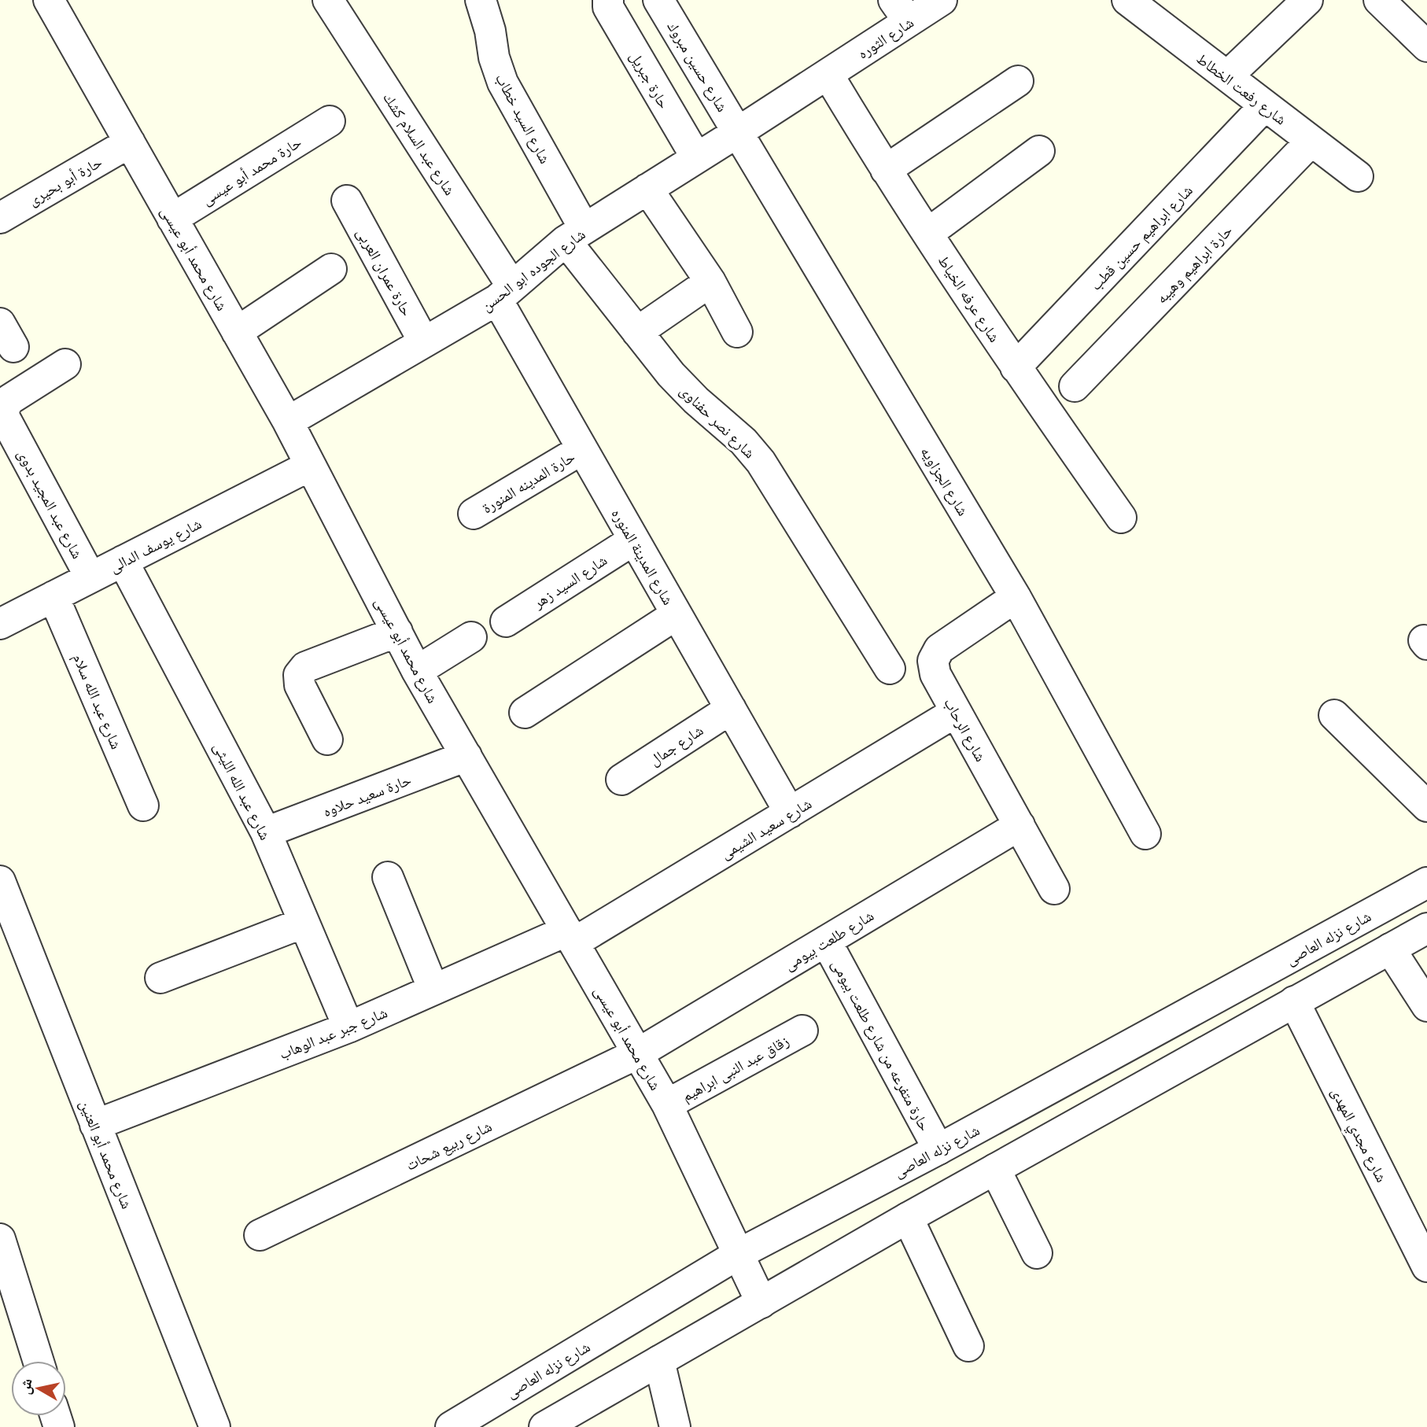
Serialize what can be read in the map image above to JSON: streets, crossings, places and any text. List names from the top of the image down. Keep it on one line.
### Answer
{"streets":{"street":["شارع الثوره","شارع حسين مبروك","حارة جبريل","شارع رفعت الخطاط","شارع السيد خطاب","شارع عبد السلام كشك","حارة محمد أبو عيسى","حارة أبو بحيرى","شارع ابراهيم حسين قطب","شارع محمد أبو عيسى","حارة ابراهيم وهيبه","شارع الجوده ابو الحسن","حارة عمران العربى","شارع عرفه الخياط","شارع نصر حفناوى","شارع الجزاويه","حارة المدينه المنورة","شارع عبد المجيد بدوى","شارع يوسف الدالى","شارع المدينة المنوره","شارع السيد زهر","شارع عبد الله سلام","شارع الرحاب","شارع جمال","شارع عبد الله الليثى","حارة سعيد حلاوه","شارع سعيد الشيمى","شارع نزله العاصى","شارع طلعت بيومى","شارع جبر عبد الوهاب","حارة متفرعه من شارع طلعت بيومى","زقاق عبد النبى ابراهيم","شارع مجدي المهدى","شارع ربيع شحات","شارع محمد أبو العنين"]},"crossings":[["شارع الثوره","شارع الجوده ابو الحسن"],["شارع الثوره","شارع عرفه الخياط"],["شارع حسين مبروك","شارع الجوده ابو الحسن"],["شارع حسين مبروك","شارع الجزاويه"],["حارة جبريل","شارع الجوده ابو الحسن"],["شارع رفعت الخطاط","شارع ابراهيم حسين قطب"],["شارع رفعت الخطاط","حارة ابراهيم وهيبه"],["شارع السيد خطاب","شارع الجوده ابو الحسن"],["شارع السيد خطاب","شارع نصر حفناوى"],["شارع عبد السلام كشك","شارع الجوده ابو الحسن"],["شارع عبد السلام كشك","شارع المدينة المنوره"],["حارة محمد أبو عيسى","شارع محمد أبو عيسى"],["حارة أبو بحيرى","شارع محمد أبو عيسى"],["شارع ابراهيم حسين قطب","شارع عرفه الخياط"],["شارع محمد أبو عيسى","شارع الجوده ابو الحسن"],["شارع محمد أبو عيسى","شارع يوسف الدالى"],["شارع محمد أبو عيسى","حارة سعيد حلاوه"],["شارع محمد أبو عيسى","شارع سعيد الشيمى"],["شارع محمد أبو عيسى","شارع نزله العاصى"],["شارع محمد أبو عيسى","شارع طلعت بيومى"],["شارع محمد أبو عيسى","شارع جبر عبد الوهاب"],["شارع محمد أبو عيسى","زقاق عبد النبى ابراهيم"],["شارع محمد أبو عيسى","شارع ربيع شحات"],["شارع الجوده ابو الحسن","حارة عمران العربى"],["شارع الجوده ابو الحسن","شارع عرفه الخياط"],["شارع الجوده ابو الحسن","شارع نصر حفناوى"],["شارع الجوده ابو الحسن","شارع الجزاويه"],["شارع الجوده ابو الحسن","شارع المدينة المنوره"],["شارع الجزاويه","شارع الرحاب"],["حارة المدينه المنورة","شارع المدينة المنوره"],["شارع عبد المجيد بدوى","شارع يوسف الدالى"],["شارع يوسف الدالى","شارع عبد الله سلام"],["شارع يوسف الدالى","شارع عبد الله الليثى"],["شارع المدينة المنوره","شارع السيد زهر"],["شارع المدينة المنوره","شارع جمال"],["شارع المدينة المنوره","شارع سعيد الشيمى"],["شارع الرحاب","شارع سعيد الشيمى"],["شارع الرحاب","شارع طلعت بيومى"],["شارع عبد الله الليثى","حارة سعيد حلاوه"],["شارع عبد الله الليثى","شارع جبر عبد الوهاب"],["شارع سعيد الشيمى","شارع جبر عبد الوهاب"],["شارع نزله العاصى","حارة متفرعه من شارع طلعت بيومى"],["شارع طلعت بيومى","حارة متفرعه من شارع طلعت بيومى"],["شارع طلعت بيومى","شارع ربيع شحات"],["شارع جبر عبد الوهاب","شارع محمد أبو العنين"]],"north":"left"}
